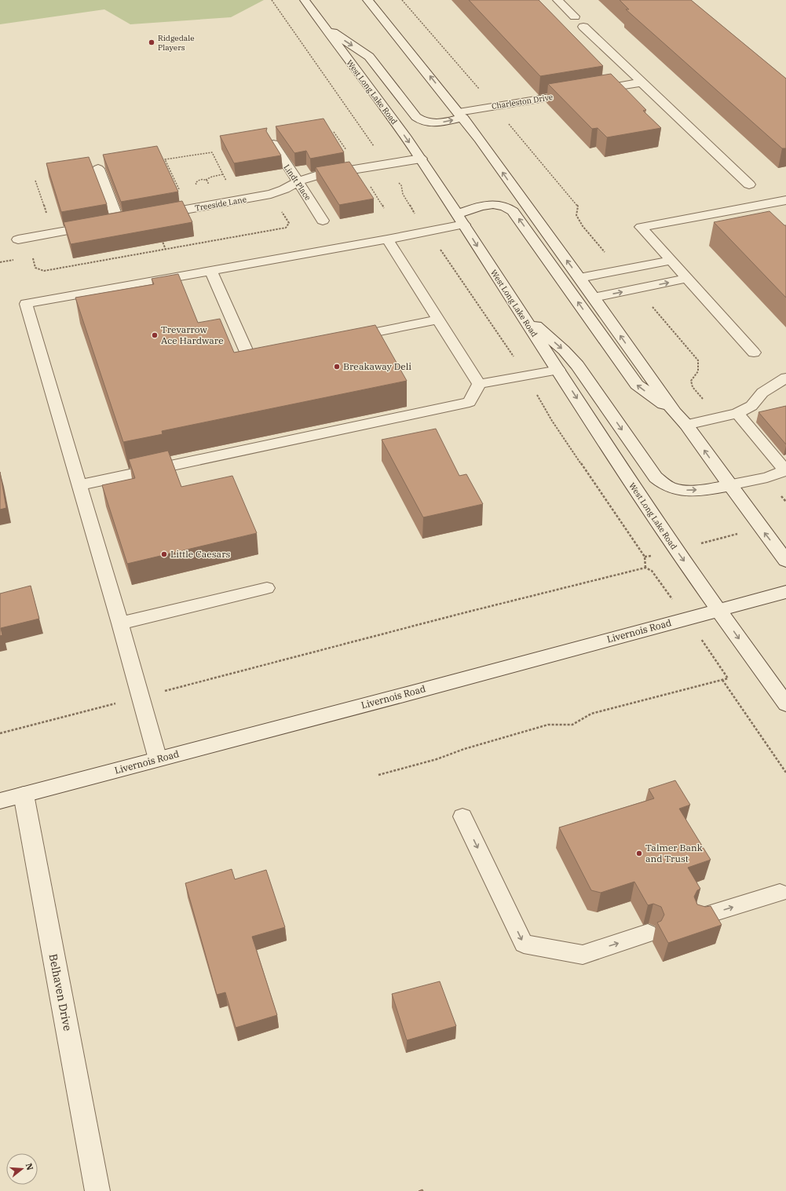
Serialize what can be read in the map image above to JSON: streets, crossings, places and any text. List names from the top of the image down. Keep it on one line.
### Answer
{"streets":{"main road":["West Long Lake Road","Charleston Drive","Lindt Place","Treeside Lane","Livernois Road","Belhaven Drive"]},"crossings":[["West Long Lake Road","Charleston Drive"],["West Long Lake Road","Treeside Lane"],["West Long Lake Road","Livernois Road"],["Lindt Place","Treeside Lane"],["Livernois Road","Belhaven Drive"]],"places":["Ridgedale Players","Trevarrow Ace Hardware","Breakaway Deli","Little Caesars","Talmer Bank and Trust"],"north":"right"}
